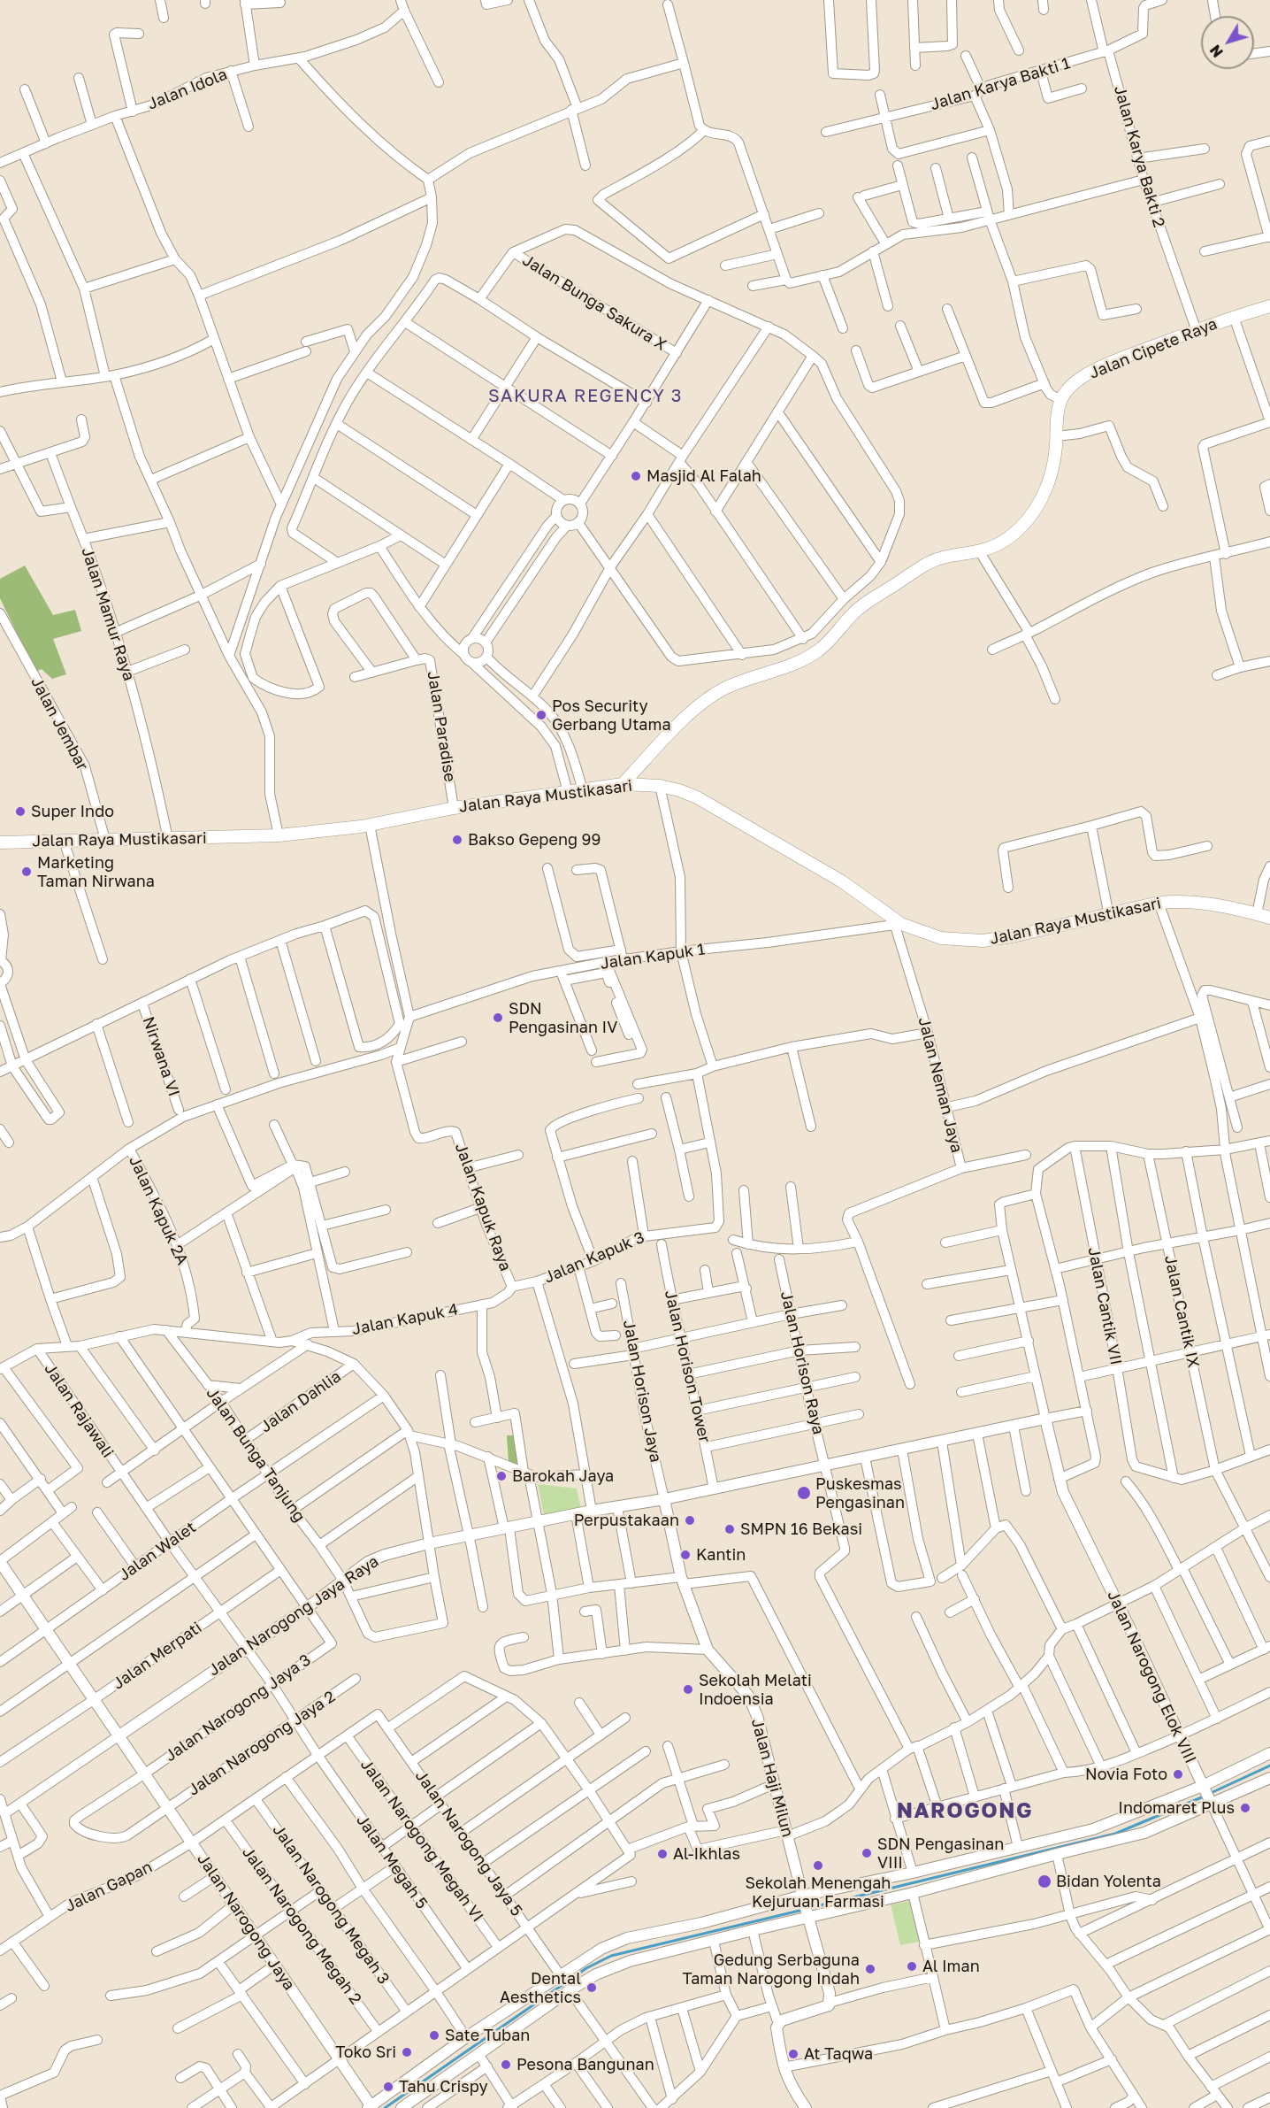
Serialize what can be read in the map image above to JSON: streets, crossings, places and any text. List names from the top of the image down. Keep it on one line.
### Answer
{"streets":{"main road":["Jalan Cipete Raya","Jalan Raya Mustikasari"],"street":["Jalan Karya Bakti 1","Jalan Idola","Jalan Karya Bakti 2","Jalan Bunga Sakura X","Jalan Mamur Raya","Jalan Jembar","Jalan Paradise","Jalan Kapuk 1","Nirwana VI","Jalan Neman Jaya","Jalan Kapuk Raya","Jalan Kapuk 2A","Jalan Kapuk 3","Jalan Cantik VII","Jalan Cantik IX","Jalan Kapuk 4","Jalan Horison Raya","Jalan Horison Tower","Jalan Horison Jaya","Jalan Dahlia","Jalan Rajawali","Jalan Bunga Tanjung","Jalan Walet","Jalan Narogong Jaya Raya","Jalan Merpati","Jalan Narogong Elok VIII","Jalan Narogong Jaya 3","Jalan Narogong Jaya 2","Jalan Haji Milun","Jalan Narogong Megah VI","Jalan Narogong Jaya 5","Jalan Megah 5","Jalan Gapan","Jalan Narogong Megah 3","Jalan Narogong Jaya","Jalan Narogong Megah 2"]},"crossings":[["Jalan Karya Bakti 1","Jalan Karya Bakti 2"],["Jalan Karya Bakti 2","Jalan Cipete Raya"],["Jalan Mamur Raya","Jalan Raya Mustikasari"],["Jalan Jembar","Jalan Raya Mustikasari"],["Jalan Paradise","Jalan Raya Mustikasari"],["Jalan Raya Mustikasari","Jalan Kapuk 1"],["Jalan Raya Mustikasari","Jalan Neman Jaya"],["Jalan Raya Mustikasari","Jalan Kapuk Raya"],["Jalan Kapuk 1","Jalan Neman Jaya"],["Jalan Kapuk 1","Jalan Kapuk Raya"],["Jalan Kapuk Raya","Jalan Kapuk 3"],["Jalan Kapuk Raya","Jalan Kapuk 4"],["Jalan Horison Raya","Jalan Narogong Jaya Raya"],["Jalan Horison Tower","Jalan Narogong Jaya Raya"],["Jalan Horison Jaya","Jalan Narogong Jaya Raya"],["Jalan Horison Jaya","Jalan Haji Milun"],["Jalan Dahlia","Jalan Bunga Tanjung"],["Jalan Rajawali","Jalan Walet"],["Jalan Rajawali","Jalan Merpati"],["Jalan Rajawali","Jalan Megah 5"],["Jalan Bunga Tanjung","Jalan Walet"],["Jalan Bunga Tanjung","Jalan Narogong Jaya Raya"],["Jalan Walet","Jalan Narogong Jaya"],["Jalan Narogong Jaya Raya","Jalan Narogong Elok VIII"],["Jalan Narogong Jaya Raya","Jalan Narogong Jaya 3"],["Jalan Narogong Jaya Raya","Jalan Haji Milun"],["Jalan Narogong Jaya Raya","Jalan Megah 5"],["Jalan Narogong Jaya Raya","Jalan Narogong Jaya"],["Jalan Merpati","Jalan Megah 5"],["Jalan Merpati","Jalan Narogong Jaya"],["Jalan Narogong Jaya 3","Jalan Narogong Jaya 2"],["Jalan Narogong Jaya 3","Jalan Megah 5"],["Jalan Narogong Jaya 3","Jalan Narogong Jaya"],["Jalan Narogong Jaya 2","Jalan Megah 5"],["Jalan Narogong Jaya 2","Jalan Narogong Jaya"],["Jalan Narogong Megah VI","Jalan Gapan"],["Jalan Narogong Jaya 5","Jalan Gapan"],["Jalan Megah 5","Jalan Gapan"],["Jalan Gapan","Jalan Narogong Megah 3"],["Jalan Gapan","Jalan Narogong Jaya"],["Jalan Gapan","Jalan Narogong Megah 2"]],"districts":["SAKURA REGENCY 3","NAROGONG"],"places":["Masjid Al Falah","Pos Security Gerbang Utama","Super Indo","Bakso Gepeng 99","Marketing Taman Nirwana","SDN Pengasinan IV","Barokah Jaya","Puskesmas Pengasinan","Perpustakaan","SMPN 16 Bekasi","Kantin","Sekolah Melati Indoensia","Novia Foto","Indomaret Plus","SDN Pengasinan VIII","Al-Ikhlas","Sekolah Menengah Kejuruan Farmasi","Bidan Yolenta","Al Iman","Gedung Serbaguna Taman Narogong Indah","Dental Aesthetics","Sate Tuban","Toko Sri","At Taqwa","Pesona Bangunan","Tahu Crispy"],"north":"bottom left"}
